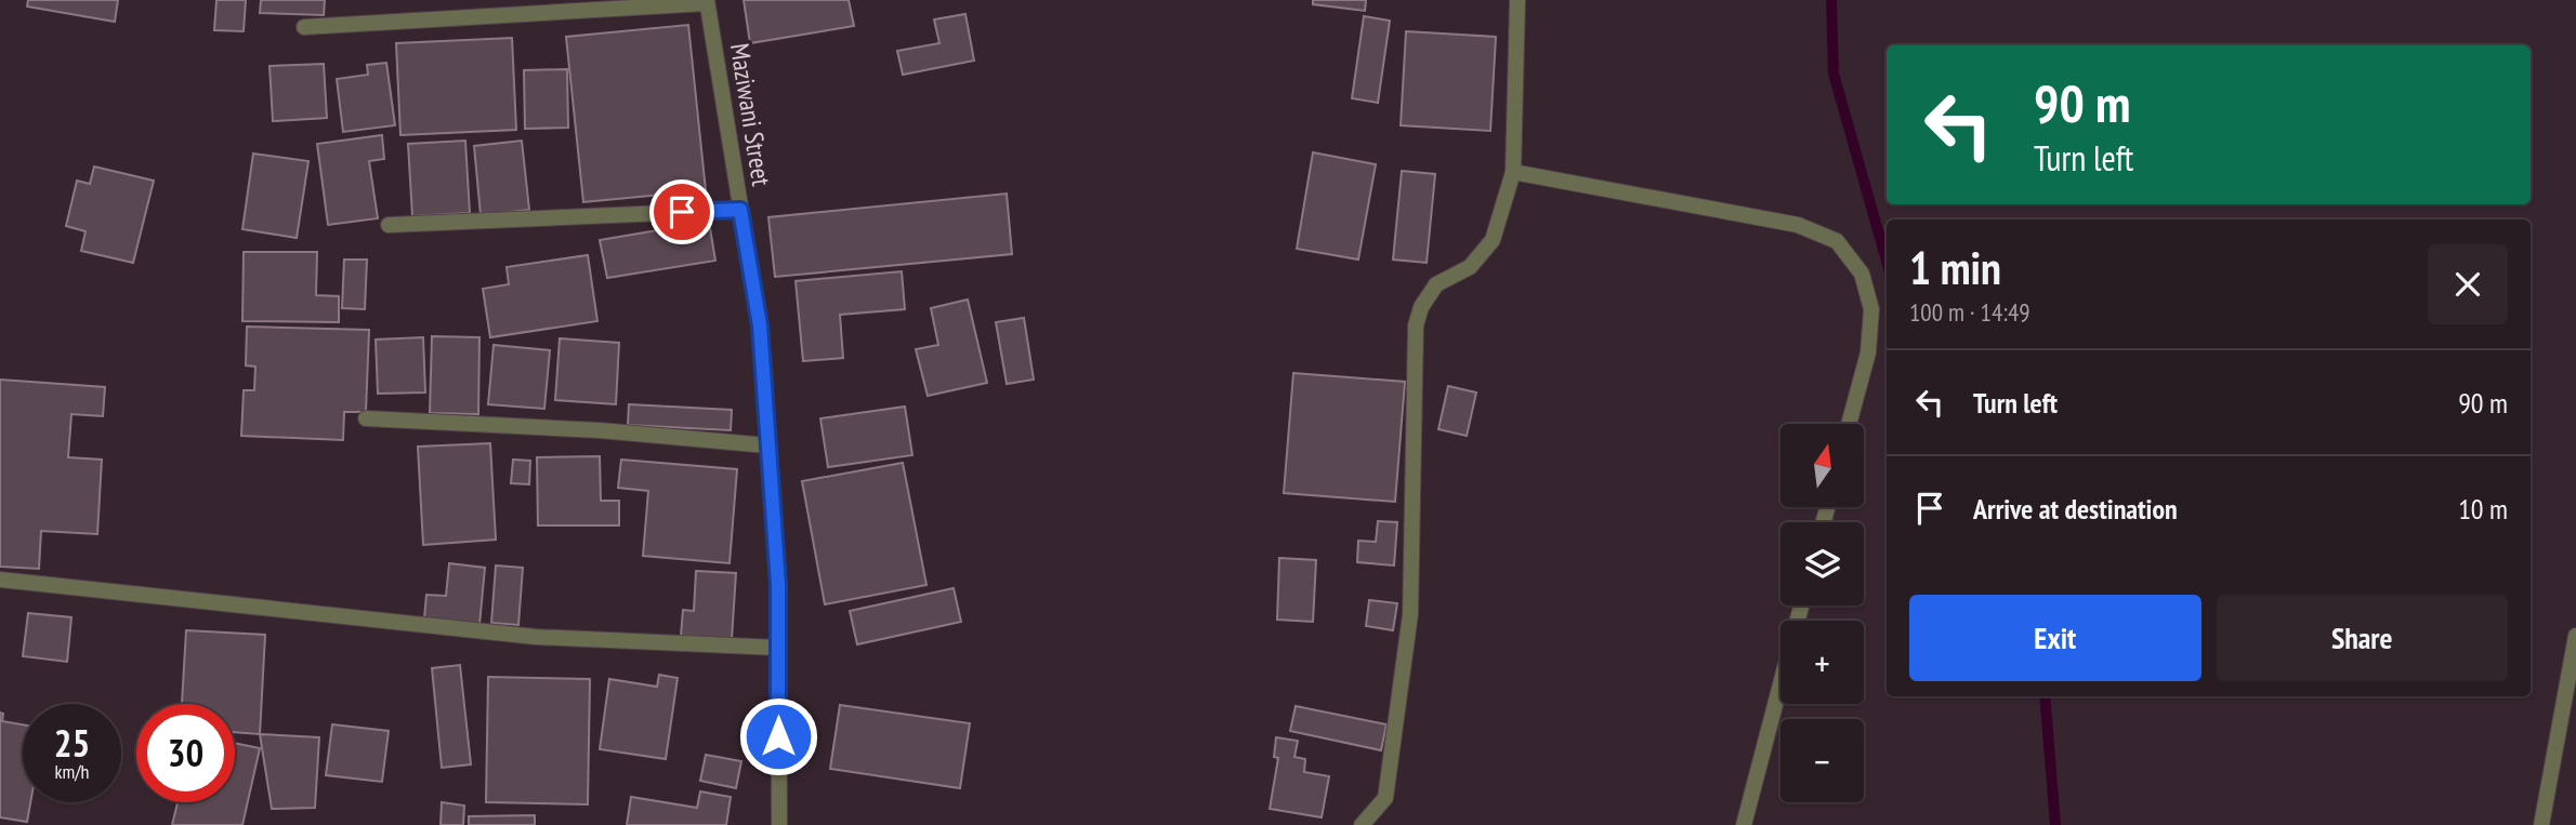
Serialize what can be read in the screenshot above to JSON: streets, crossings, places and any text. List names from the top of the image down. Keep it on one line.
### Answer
{"streets":{"street":["Maziwani Street"]},"north":"top","page":{"turn":["90 m","Turn left"],"heading":["1 min","100 m · 14:49"],"list":[{"name":"Turn left","value":"90 m"},{"name":"Arrive at destination","value":"10 m"}],"map_buttons":["+","−"],"buttons":["Exit","Share"],"speed":"25 km/h","limit":"30"}}
